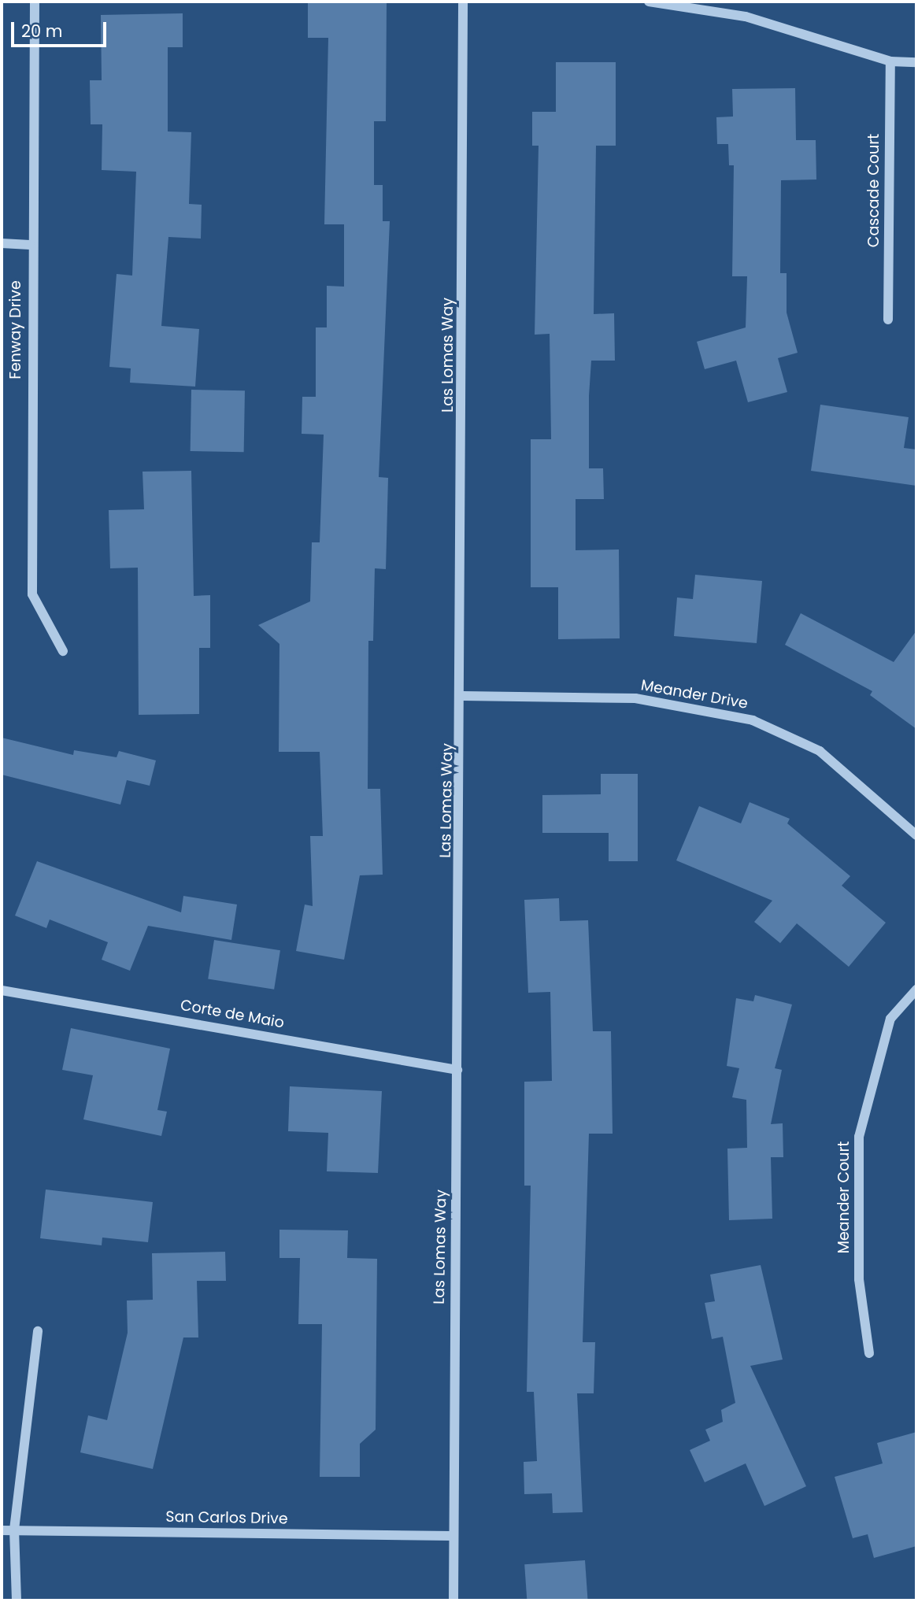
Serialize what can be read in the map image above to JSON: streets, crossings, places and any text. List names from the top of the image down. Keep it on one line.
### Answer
{"streets":{"street":["Cascade Court","Fenway Drive","Las Lomas Way","Meander Drive","Corte de Maio","Meander Court","San Carlos Drive"]},"crossings":[["Las Lomas Way","Meander Drive"],["Las Lomas Way","Corte de Maio"],["Las Lomas Way","San Carlos Drive"]],"scale_bar":"20 m"}
